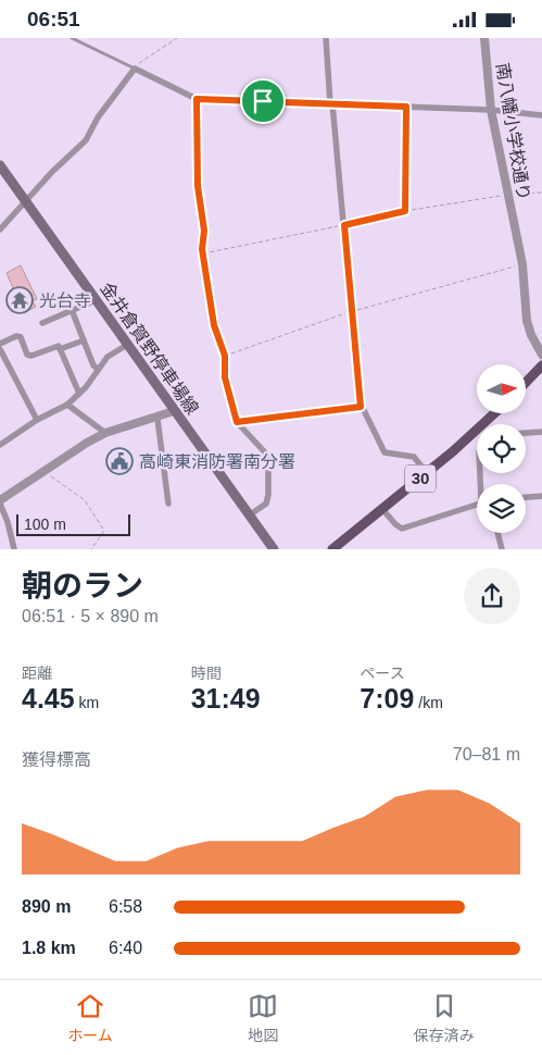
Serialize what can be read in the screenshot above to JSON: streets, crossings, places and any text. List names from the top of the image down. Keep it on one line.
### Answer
{"streets":{"main road":["金井倉賀野停車場線","30"],"street":["南八幡小学校通り"]},"places":{"temple":["光台寺"],"public building":["高崎東消防署南分署"]},"scale_bar":"100 m","north":"right","page":{"status":"06:51","scale":"100 m","heading":["朝のラン","06:51 · 5 × 890 m"],"stats":[["距離","4.45 km"],["時間","31:49"],["ペース","7:09 /km"]],"chart":["獲得標高","70–81 m"],"list":[{"name":"890 m","note":"6:58"},{"name":"1.8 km","note":"6:40"}],"tabs":["ホーム","地図","保存済み"]}}
